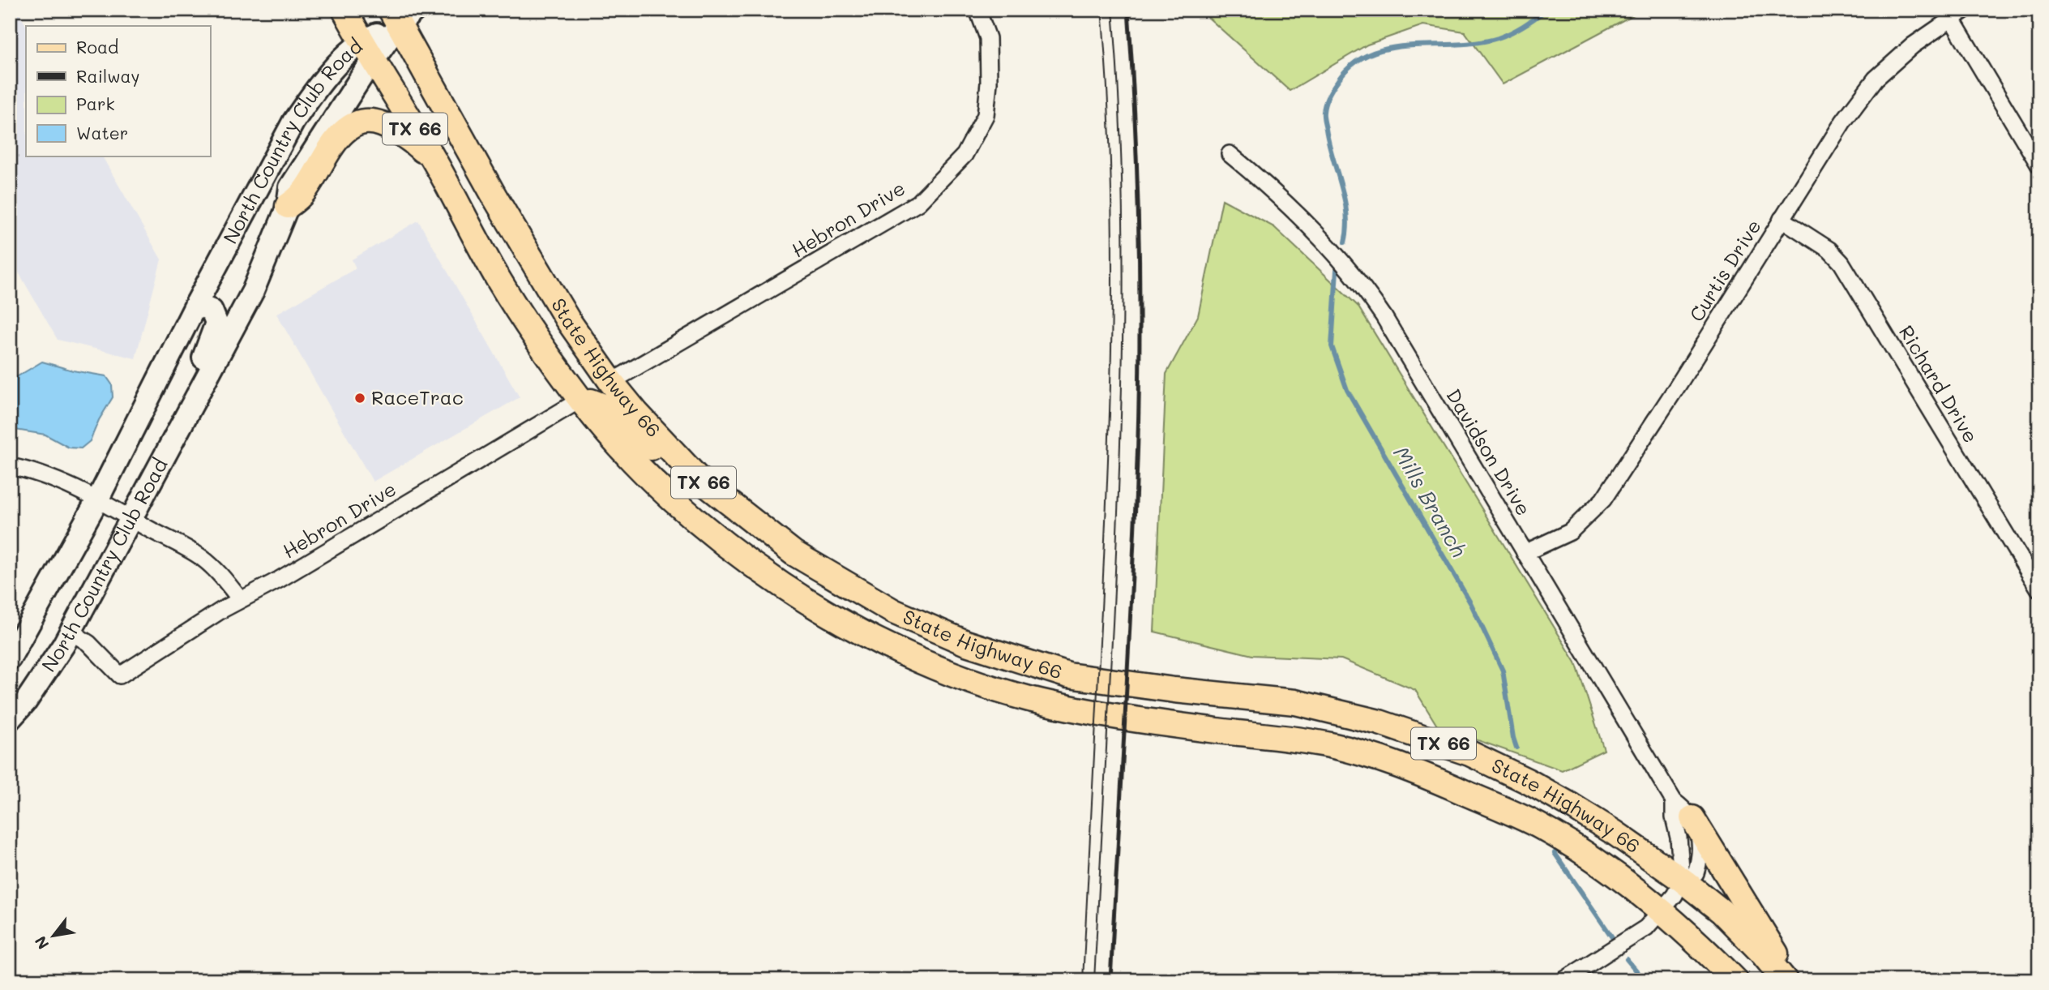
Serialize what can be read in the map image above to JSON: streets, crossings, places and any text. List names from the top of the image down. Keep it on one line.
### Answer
{"streets":{"main road":["TX 66","North Country Club Road","State Highway 66"],"street":["Hebron Drive","Curtis Drive","Richard Drive","Davidson Drive"]},"crossings":[["North Country Club Road","Hebron Drive"],["North Country Club Road","State Highway 66"],["Hebron Drive","State Highway 66"],["Curtis Drive","Richard Drive"],["Curtis Drive","Davidson Drive"],["State Highway 66","Davidson Drive"]],"water":["Mills Branch"],"places":["RaceTrac"],"legend":["Road","Railway","Park","Water"],"north":"bottom left"}
